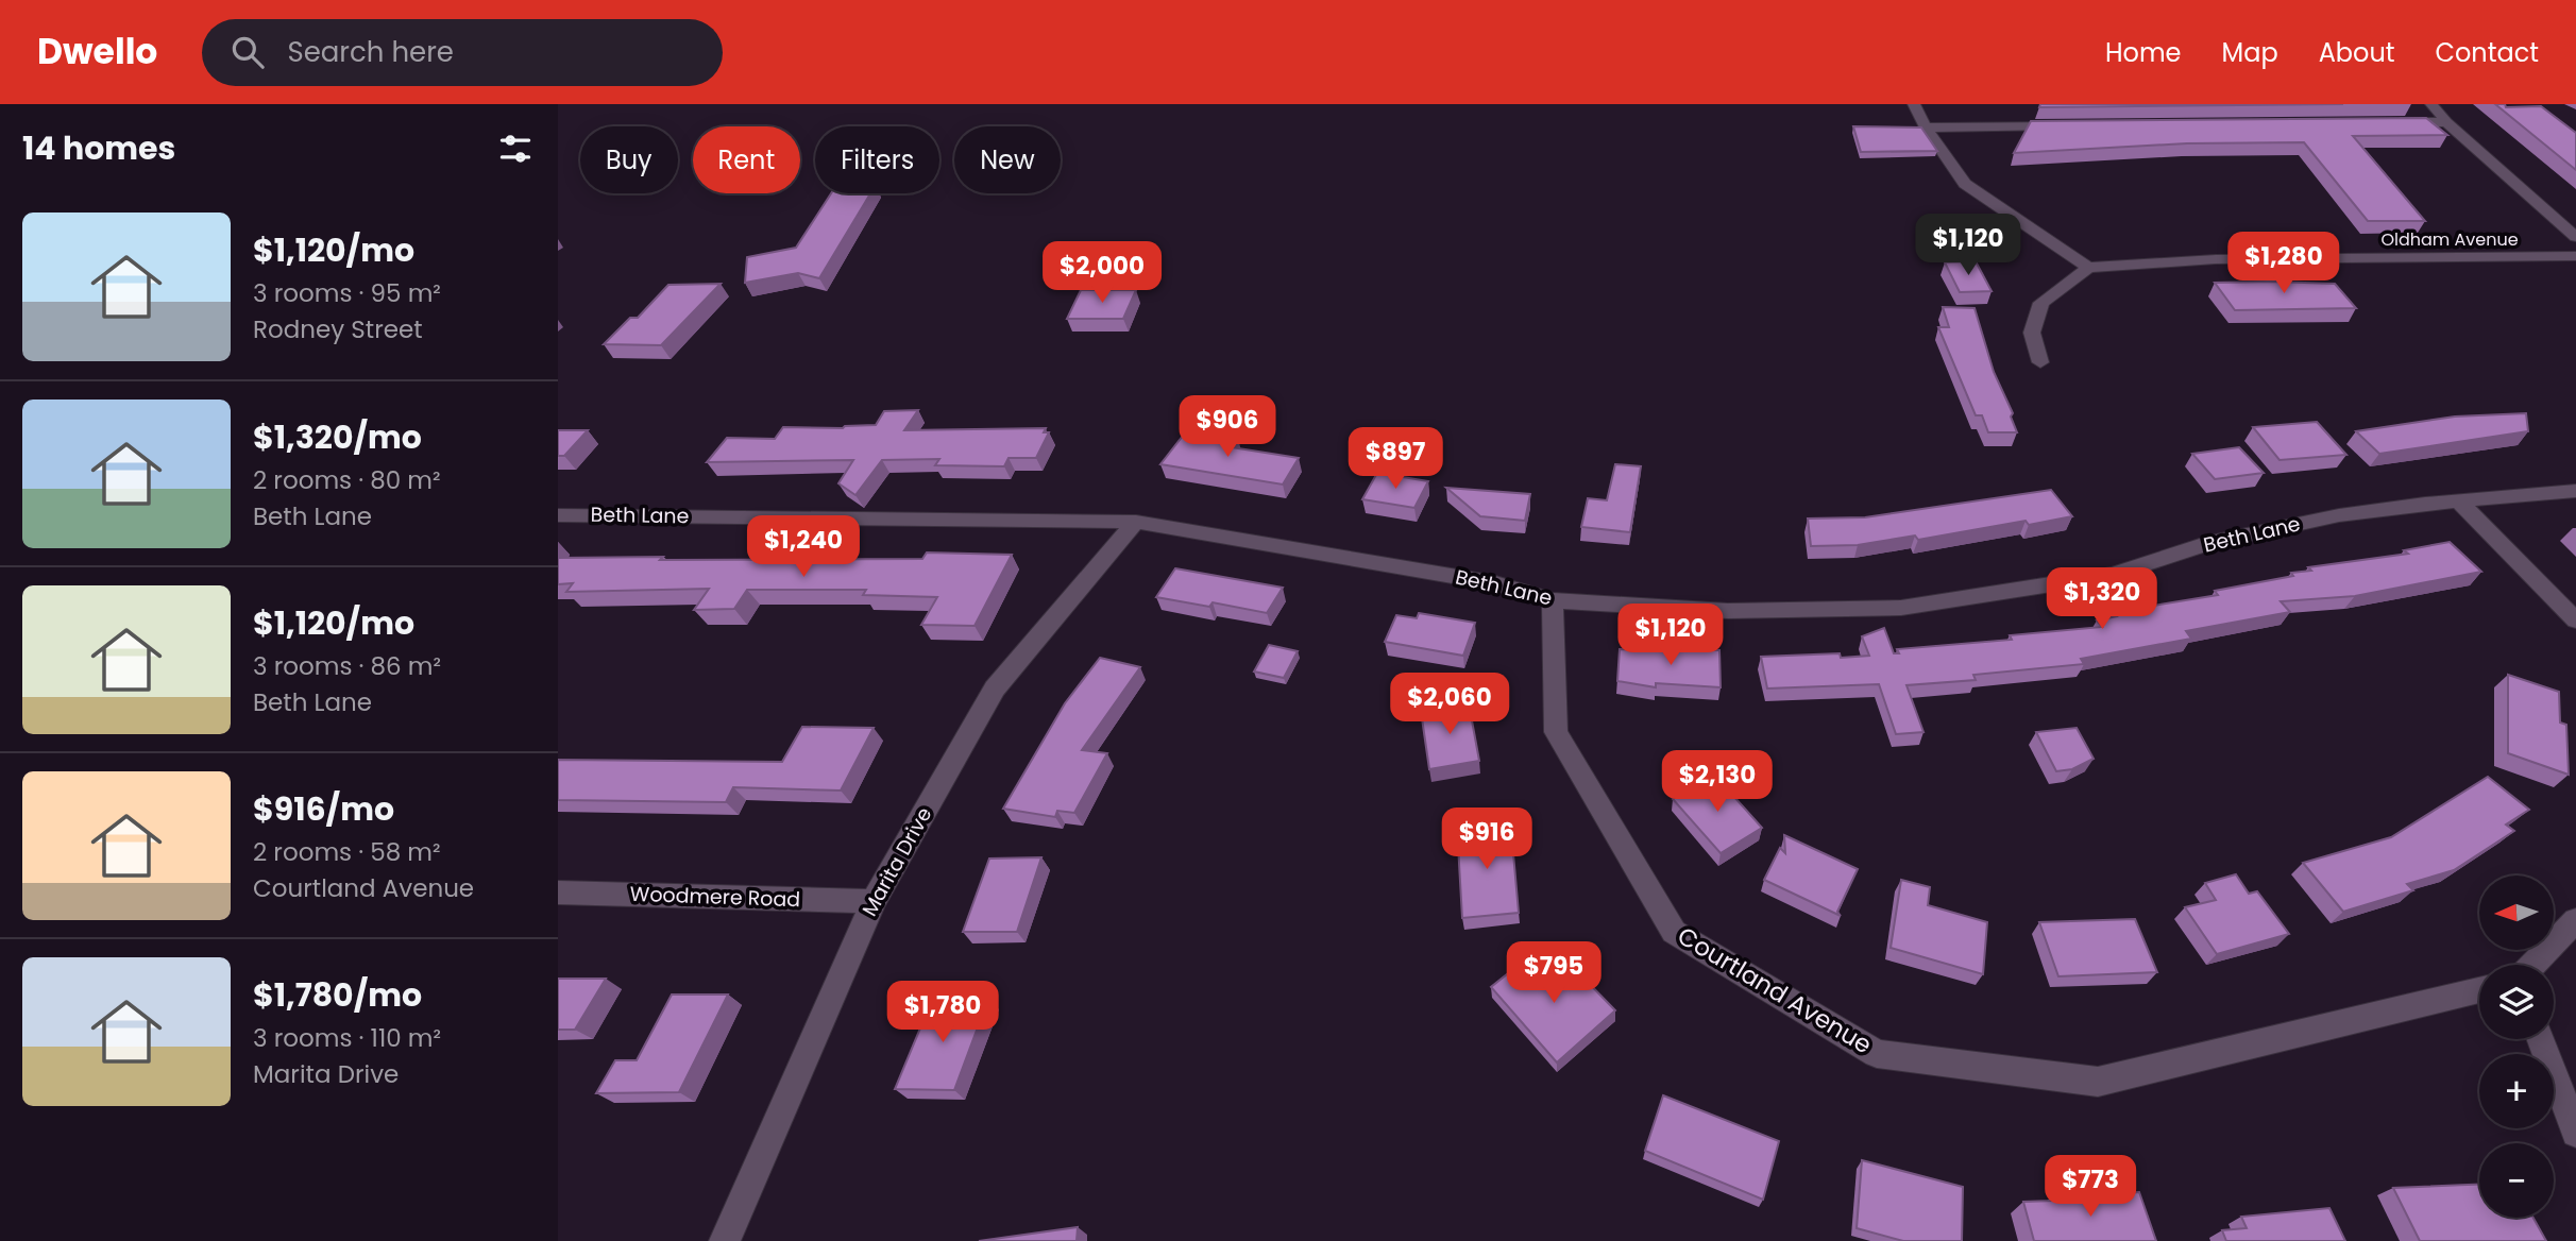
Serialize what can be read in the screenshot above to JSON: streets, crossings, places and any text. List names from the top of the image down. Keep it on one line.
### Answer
{"streets":{"street":["Oldham Avenue","Beth Lane","Marita Drive","Woodmere Road","Courtland Avenue"]},"crossings":[["Beth Lane","Marita Drive"],["Beth Lane","Courtland Avenue"],["Marita Drive","Woodmere Road"]],"north":"left","page":{"header":"Dwello","search":"Search here","nav":["Home","Map","About","Contact"],"heading":"14 homes","chip":["Buy","Rent","Filters","New"],"list":[{"name":"$1,120/mo","note":"3 rooms · 95 m² · Rodney Street"},{"name":"$1,320/mo","note":"2 rooms · 80 m² · Beth Lane"},{"name":"$1,120/mo","note":"3 rooms · 86 m² · Beth Lane"},{"name":"$916/mo","note":"2 rooms · 58 m² · Courtland Avenue"},{"name":"$1,780/mo","note":"3 rooms · 110 m² · Marita Drive"}],"price":["$1,120","$1,280","$2,000","$906","$897","$1,240","$1,320","$1,120","$2,060","$2,130","$916","$795","$1,780","$773"],"map_buttons":["+","−"]}}
